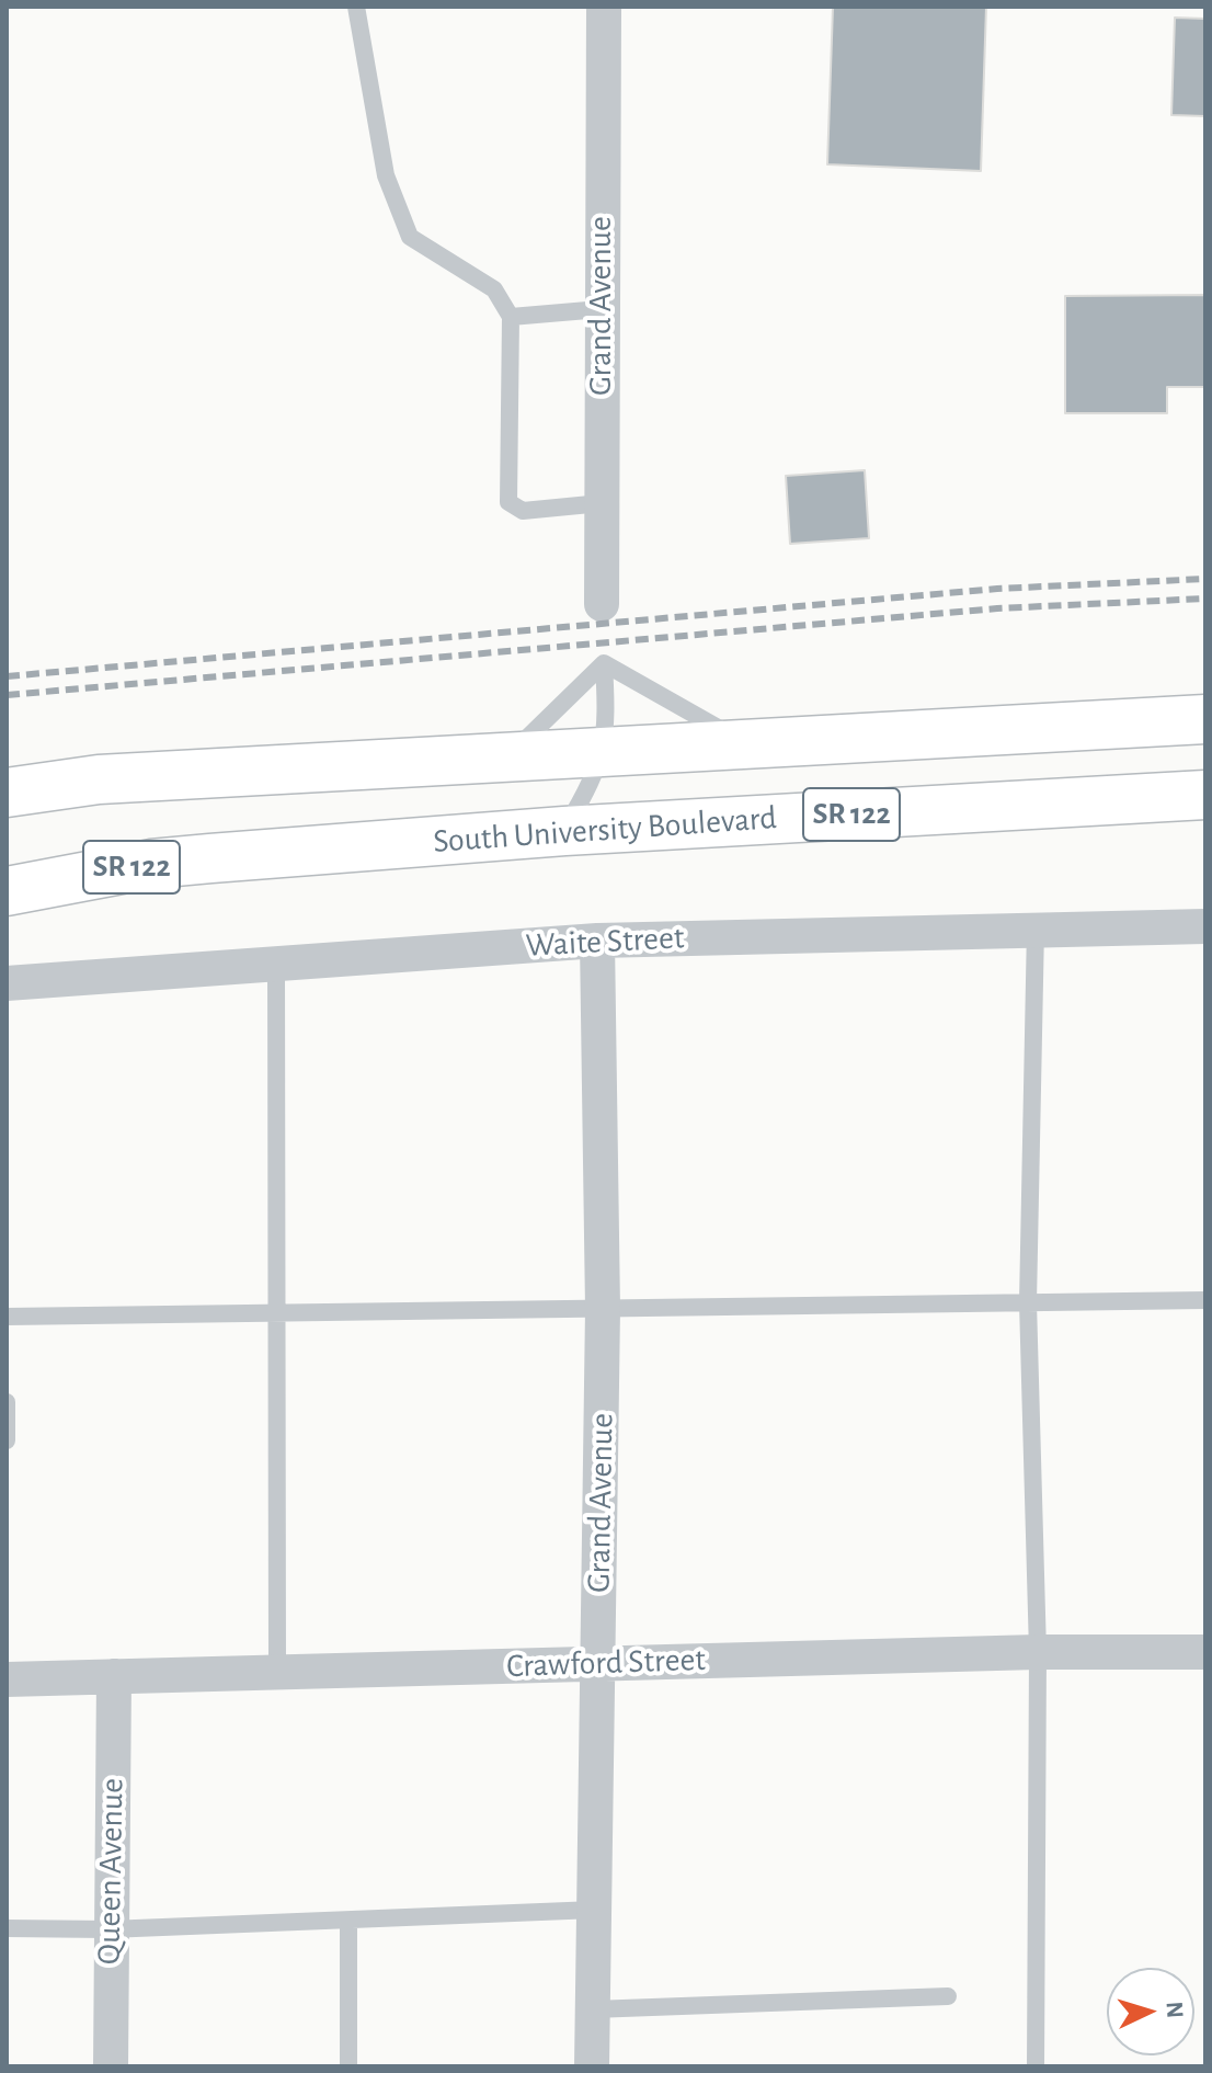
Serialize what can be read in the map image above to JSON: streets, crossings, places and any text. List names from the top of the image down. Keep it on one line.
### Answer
{"streets":{"main road":["SR 122","South University Boulevard"],"street":["Grand Avenue","Waite Street","Crawford Street","Queen Avenue"]},"crossings":[["Grand Avenue","Waite Street"],["Grand Avenue","Crawford Street"],["Crawford Street","Queen Avenue"]],"north":"right"}
